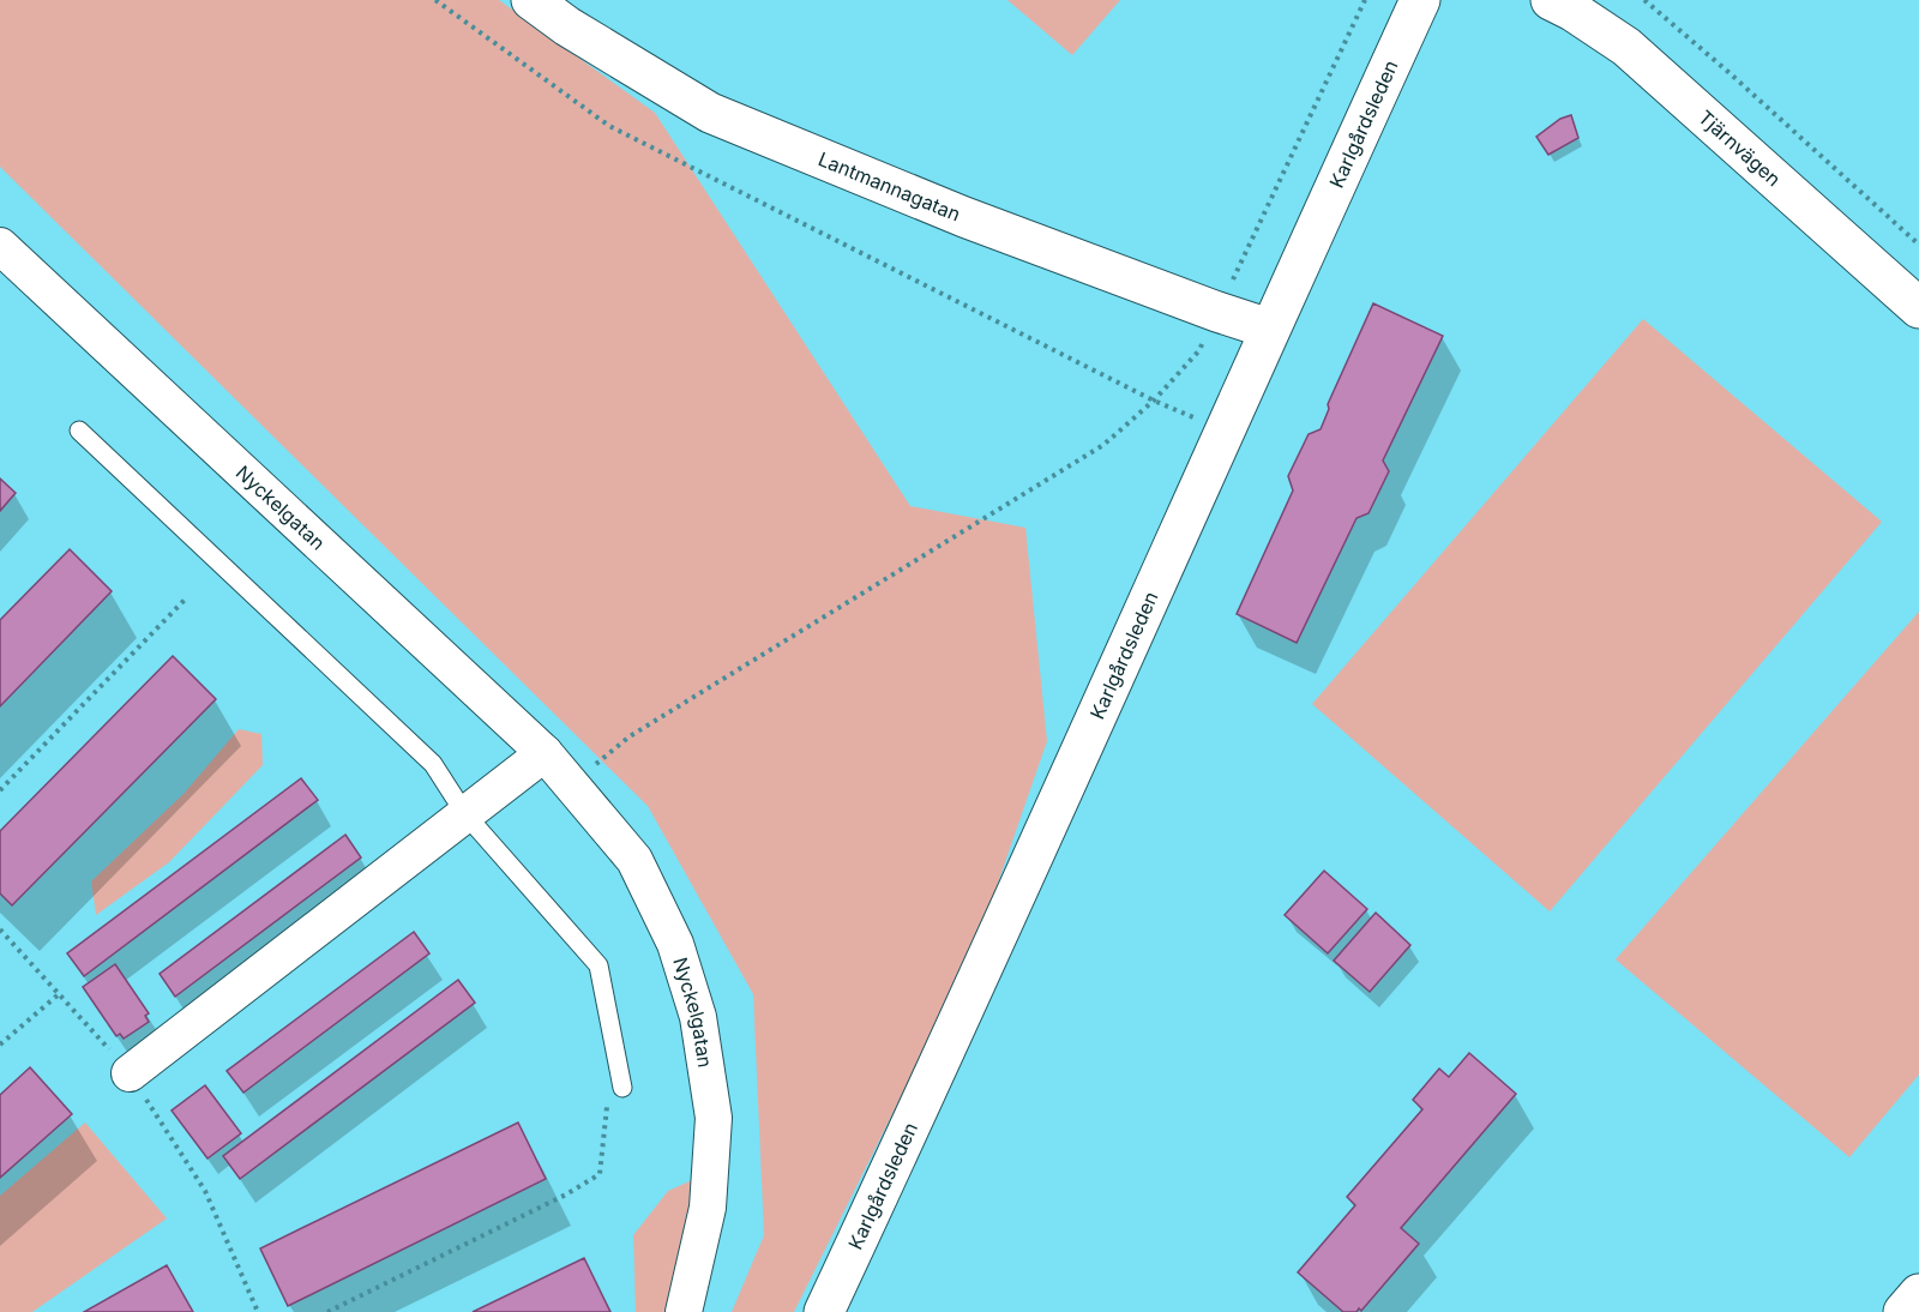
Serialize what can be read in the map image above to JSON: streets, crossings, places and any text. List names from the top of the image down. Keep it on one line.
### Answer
{"streets":{"street":["Karlgårdsleden","Tjärnvägen","Lantmannagatan","Nyckelgatan"]},"crossings":[["Karlgårdsleden","Lantmannagatan"]]}
